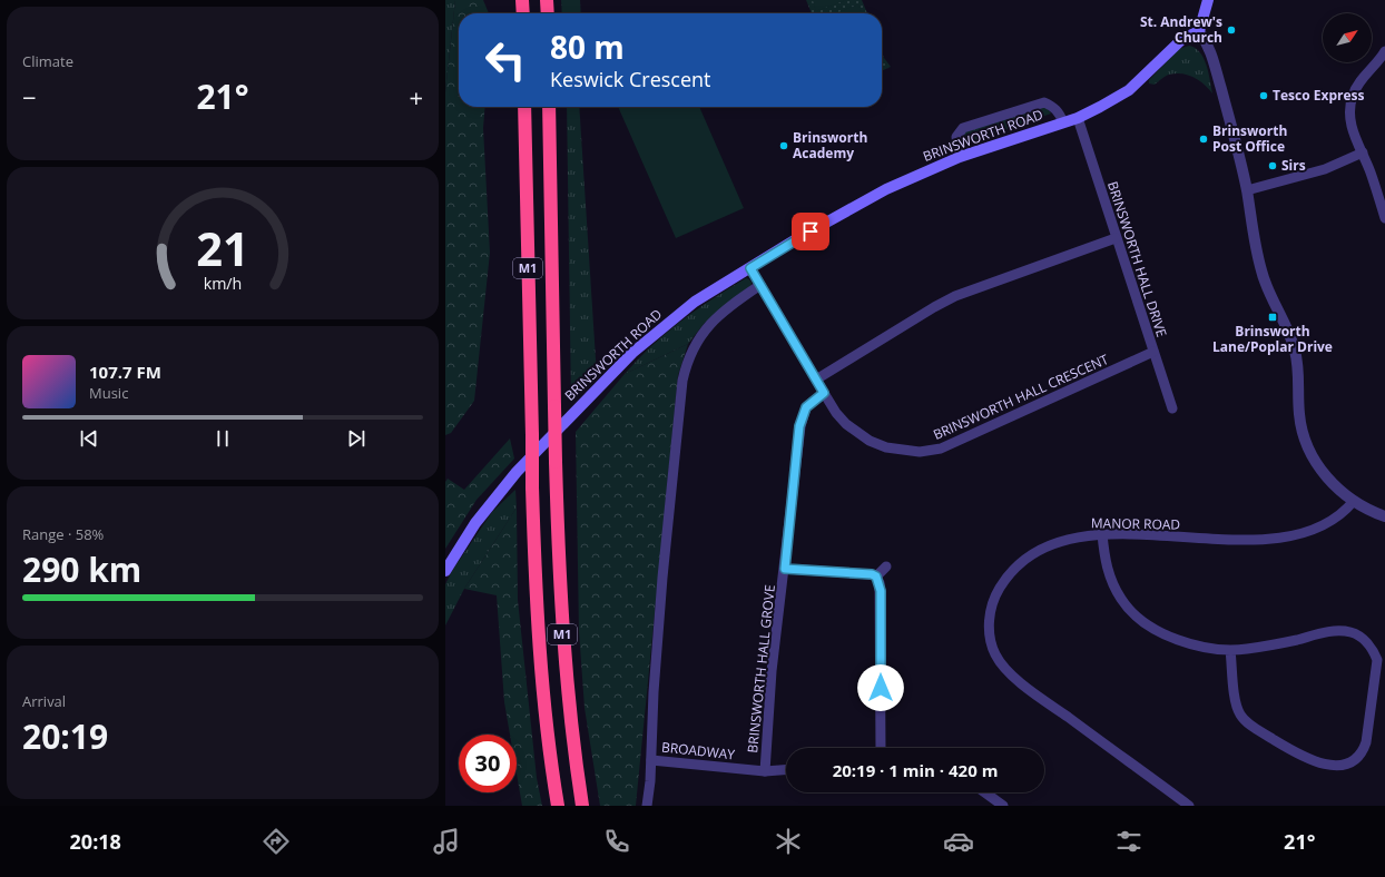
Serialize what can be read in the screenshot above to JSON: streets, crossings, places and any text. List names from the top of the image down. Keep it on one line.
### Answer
{"streets":{"highway":["M1"],"main road":["BRINSWORTH ROAD"],"street":["BRINSWORTH HALL DRIVE","BRINSWORTH HALL CRESCENT","MANOR ROAD","BRINSWORTH HALL GROVE","BROADWAY"]},"crossings":[["BRINSWORTH ROAD","BRINSWORTH HALL DRIVE"],["BRINSWORTH ROAD","BRINSWORTH HALL CRESCENT"],["BRINSWORTH HALL DRIVE","BRINSWORTH HALL CRESCENT"],["BRINSWORTH HALL CRESCENT","BRINSWORTH HALL GROVE"],["BRINSWORTH HALL GROVE","BROADWAY"]],"places":{"other":["St. Andrew's Church","Tesco Express","Brinsworth Post Office","Brinsworth Academy","Sirs"],"transit":["Brinsworth Lane/Poplar Drive"]},"north":"top right","page":{"tile":["Climate",["Range · 58%","290 km"],["Arrival","20:19"]],"turn":["80 m","Keswick Crescent"],"heat":["−","21°","+"],"song":["107.7 FM","Music"],"limit":"30","trip":"20:19 · 1 min · 420 m","tabs":["20:18","21°"],"gauge":["21","km/h"]}}
